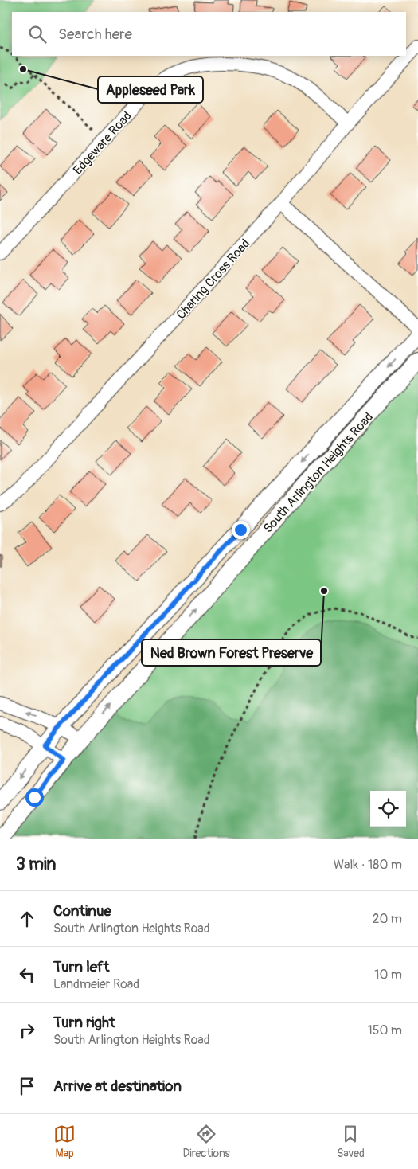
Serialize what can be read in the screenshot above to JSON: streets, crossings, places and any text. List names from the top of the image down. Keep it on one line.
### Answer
{"streets":{"main road":["South Arlington Heights Road"],"street":["Edgeware Road","Charing Cross Road"]},"crossings":[["Edgeware Road","Charing Cross Road"]],"places":["Appleseed Park","Ned Brown Forest Preserve"],"page":{"search":"Search here","heading":["3 min","Walk · 180 m"],"list":[["Continue","South Arlington Heights Road","20 m"],["Turn left","Landmeier Road","10 m"],["Turn right","South Arlington Heights Road","150 m"],"Arrive at destination"],"nav":["Map","Directions","Saved"]}}
